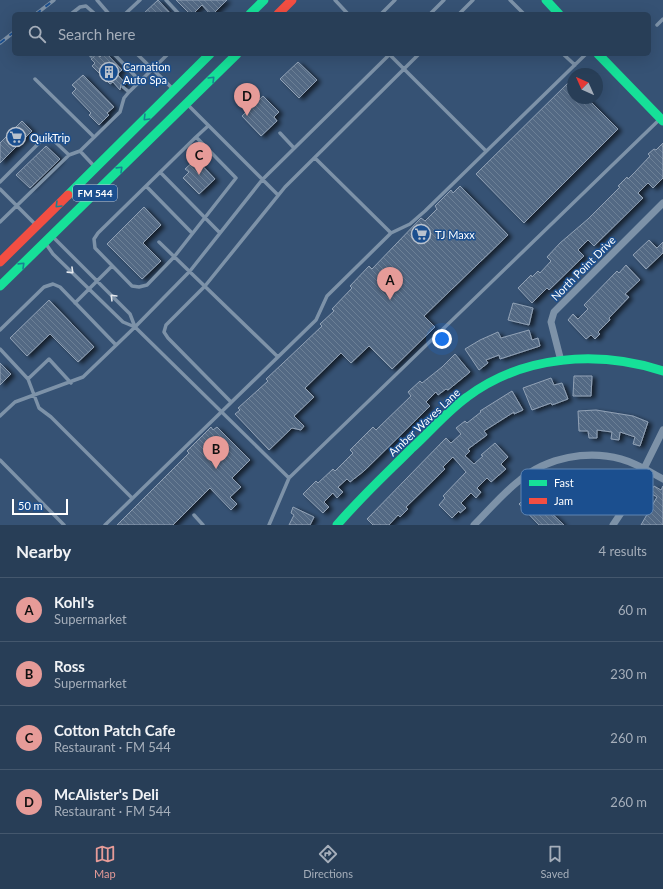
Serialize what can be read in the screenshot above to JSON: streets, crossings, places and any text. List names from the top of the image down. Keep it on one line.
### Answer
{"streets":{"main road":["FM 544","Amber Waves Lane"],"street":["North Point Drive"]},"crossings":[["North Point Drive","Amber Waves Lane"]],"places":{"building":["Carnation Auto Spa"],"supermarket":["QuikTrip","TJ Maxx"]},"legend":["Fast","Jam"],"scale_bar":"50 m","north":"top left","page":{"search":"Search here","pins":["D","C","A","B"],"scale":"50 m","heading":["Nearby","4 results"],"list":[{"mark":"A","name":"Kohl's","note":"Supermarket","value":"60 m"},{"mark":"B","name":"Ross","note":"Supermarket","value":"230 m"},{"mark":"C","name":"Cotton Patch Cafe","note":"Restaurant · FM 544","value":"260 m"},{"mark":"D","name":"McAlister's Deli","note":"Restaurant · FM 544","value":"260 m"}],"nav":["Map","Directions","Saved"]}}
